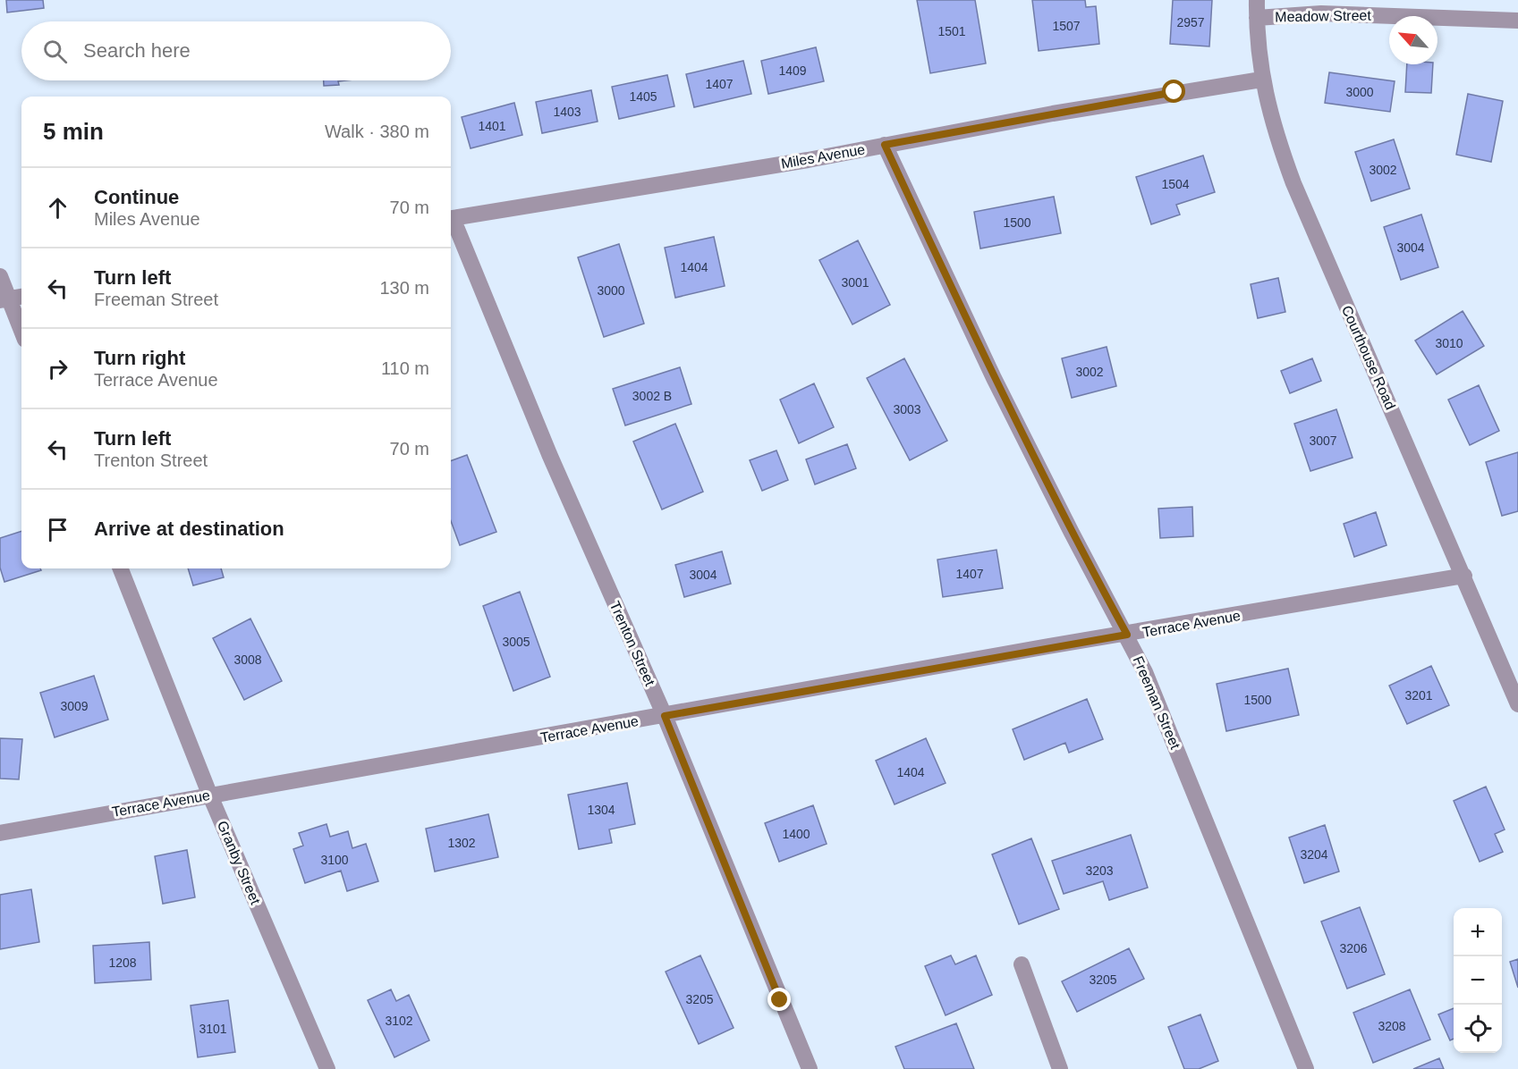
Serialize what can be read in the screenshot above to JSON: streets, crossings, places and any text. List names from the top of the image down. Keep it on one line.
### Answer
{"streets":{"street":["Meadow Street","Miles Avenue","Courthouse Road","Terrace Avenue","Trenton Street","Freeman Street","Granby Street"]},"crossings":[["Meadow Street","Courthouse Road"],["Miles Avenue","Courthouse Road"],["Miles Avenue","Freeman Street"],["Courthouse Road","Terrace Avenue"],["Terrace Avenue","Trenton Street"],["Terrace Avenue","Freeman Street"],["Terrace Avenue","Granby Street"]],"house_numbers":["2957","1507","1501","1409","1407","3000","1405","1403","1401","3002","1504","1500","3004","1404","3001","3000","3010","3002","3002 B","3003","3007","1407","3004","3005","3008","3201","1500","3009","1404","1304","1400","1302","3204","3100","3203","3206","1208","3205","3205","3102","3208","3101"],"north":"top left","page":{"search":"Search here","heading":["5 min","Walk · 380 m"],"list":[["Continue","Miles Avenue","70 m"],["Turn left","Freeman Street","130 m"],["Turn right","Terrace Avenue","110 m"],["Turn left","Trenton Street","70 m"],"Arrive at destination"],"map_buttons":["+","−"]}}
